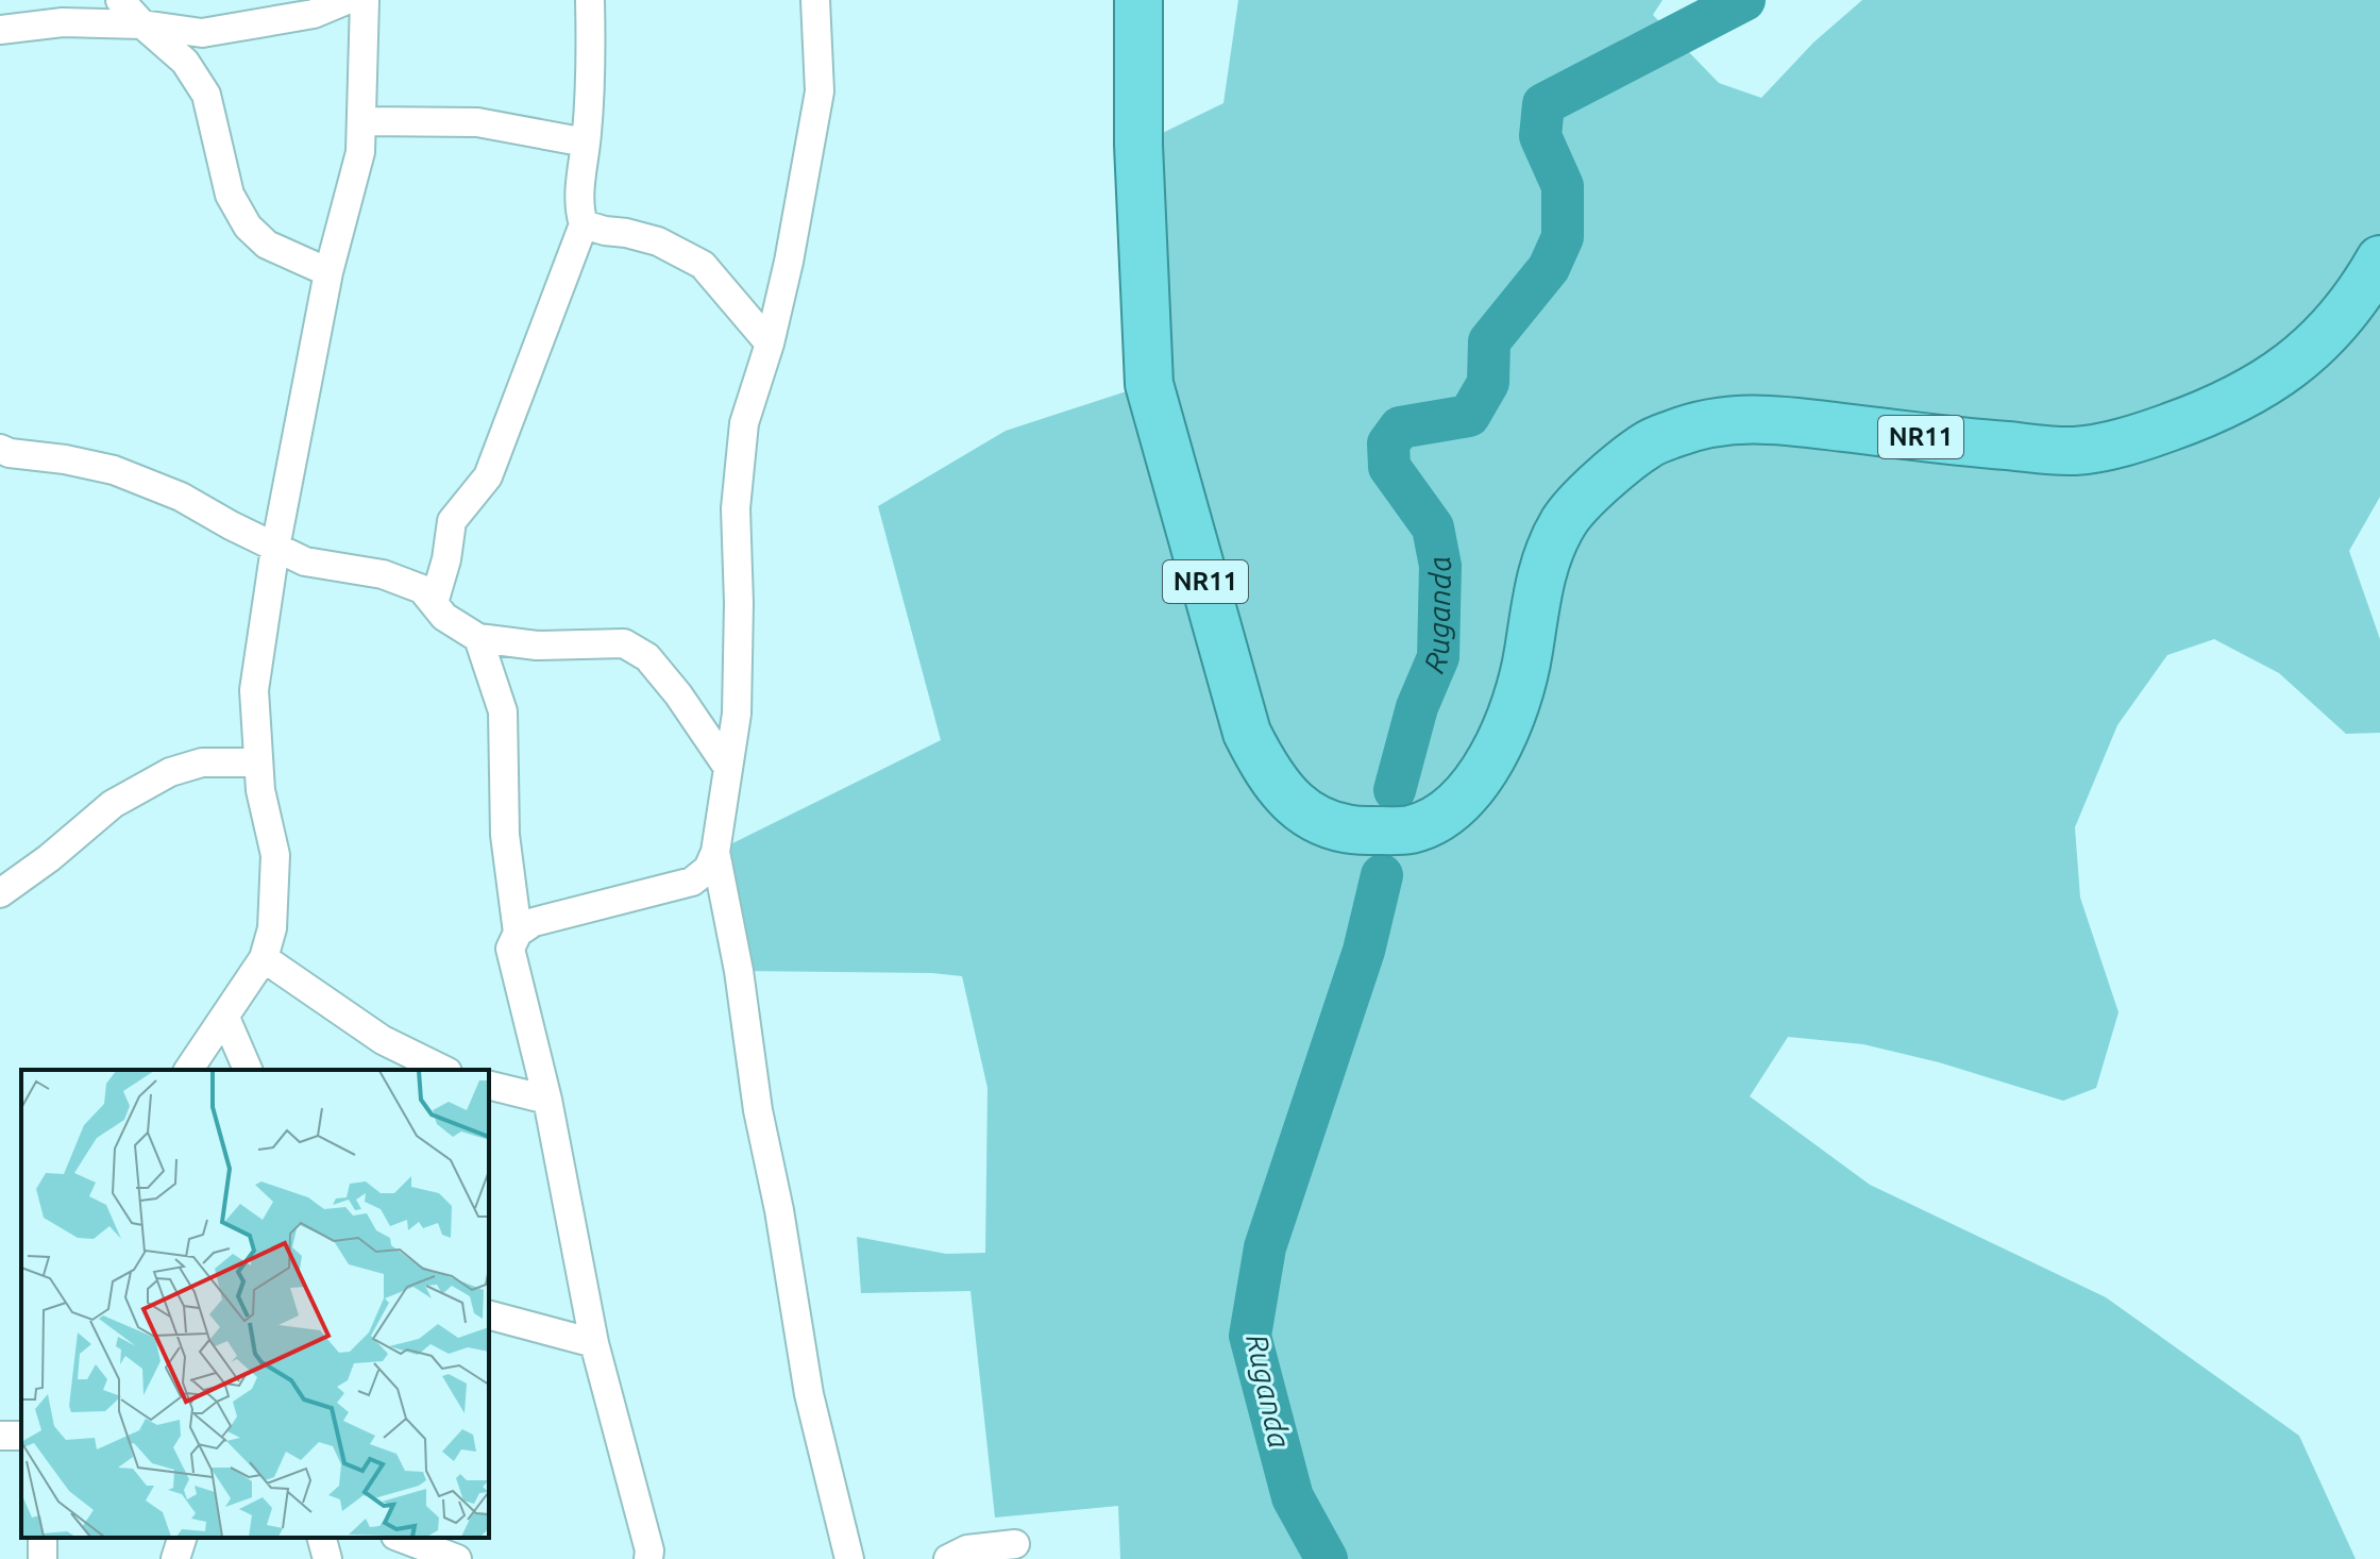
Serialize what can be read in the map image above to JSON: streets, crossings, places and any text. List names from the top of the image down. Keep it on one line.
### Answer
{"streets":{"highway":["NR11"]},"water":["Ruganda"]}
